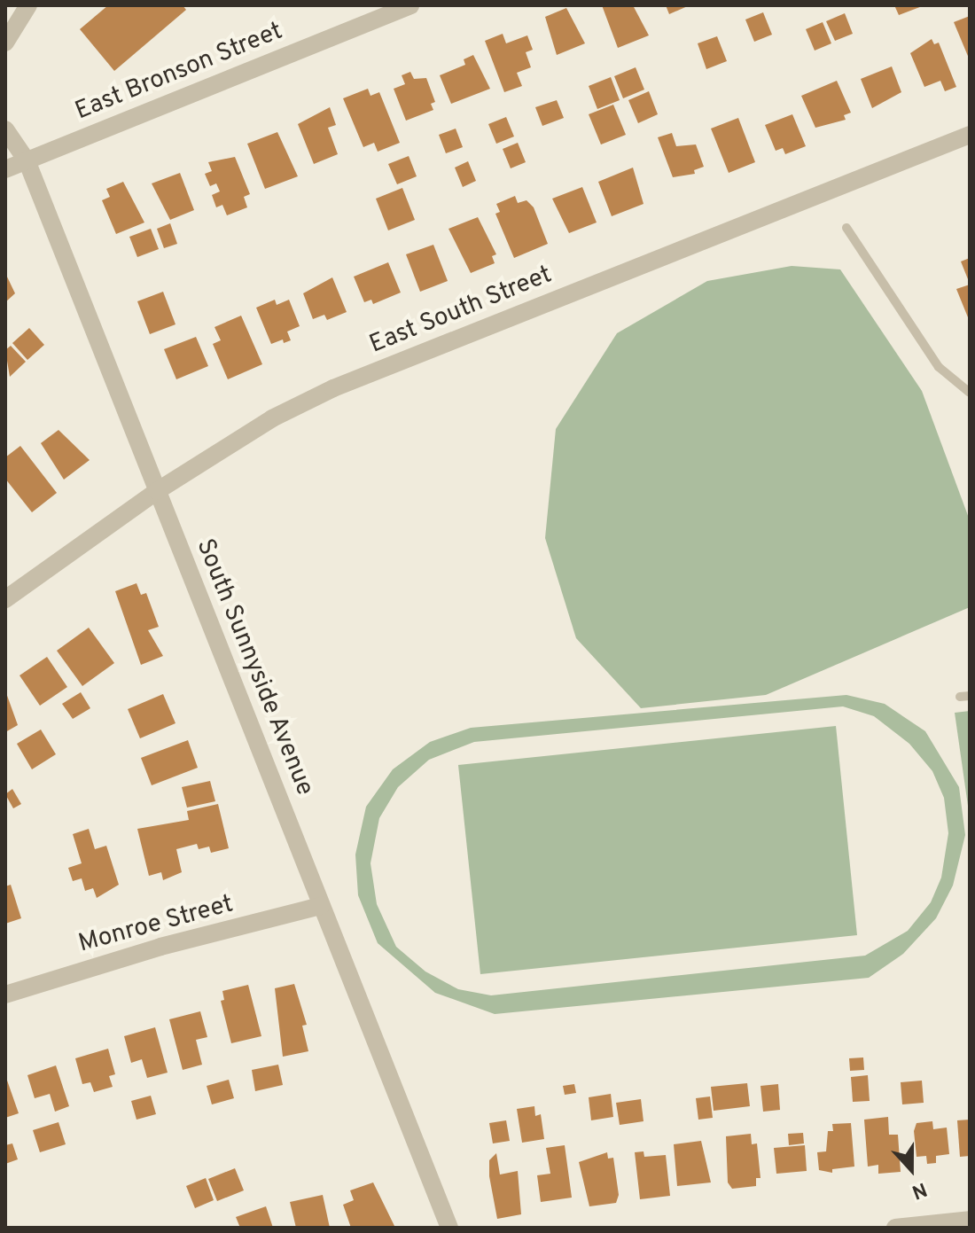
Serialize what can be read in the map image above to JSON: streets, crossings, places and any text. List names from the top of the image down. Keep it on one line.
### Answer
{"streets":{"street":["East Bronson Street","East South Street","South Sunnyside Avenue","Monroe Street"]},"crossings":[["East Bronson Street","South Sunnyside Avenue"],["East South Street","South Sunnyside Avenue"],["South Sunnyside Avenue","Monroe Street"]],"north":"bottom"}
